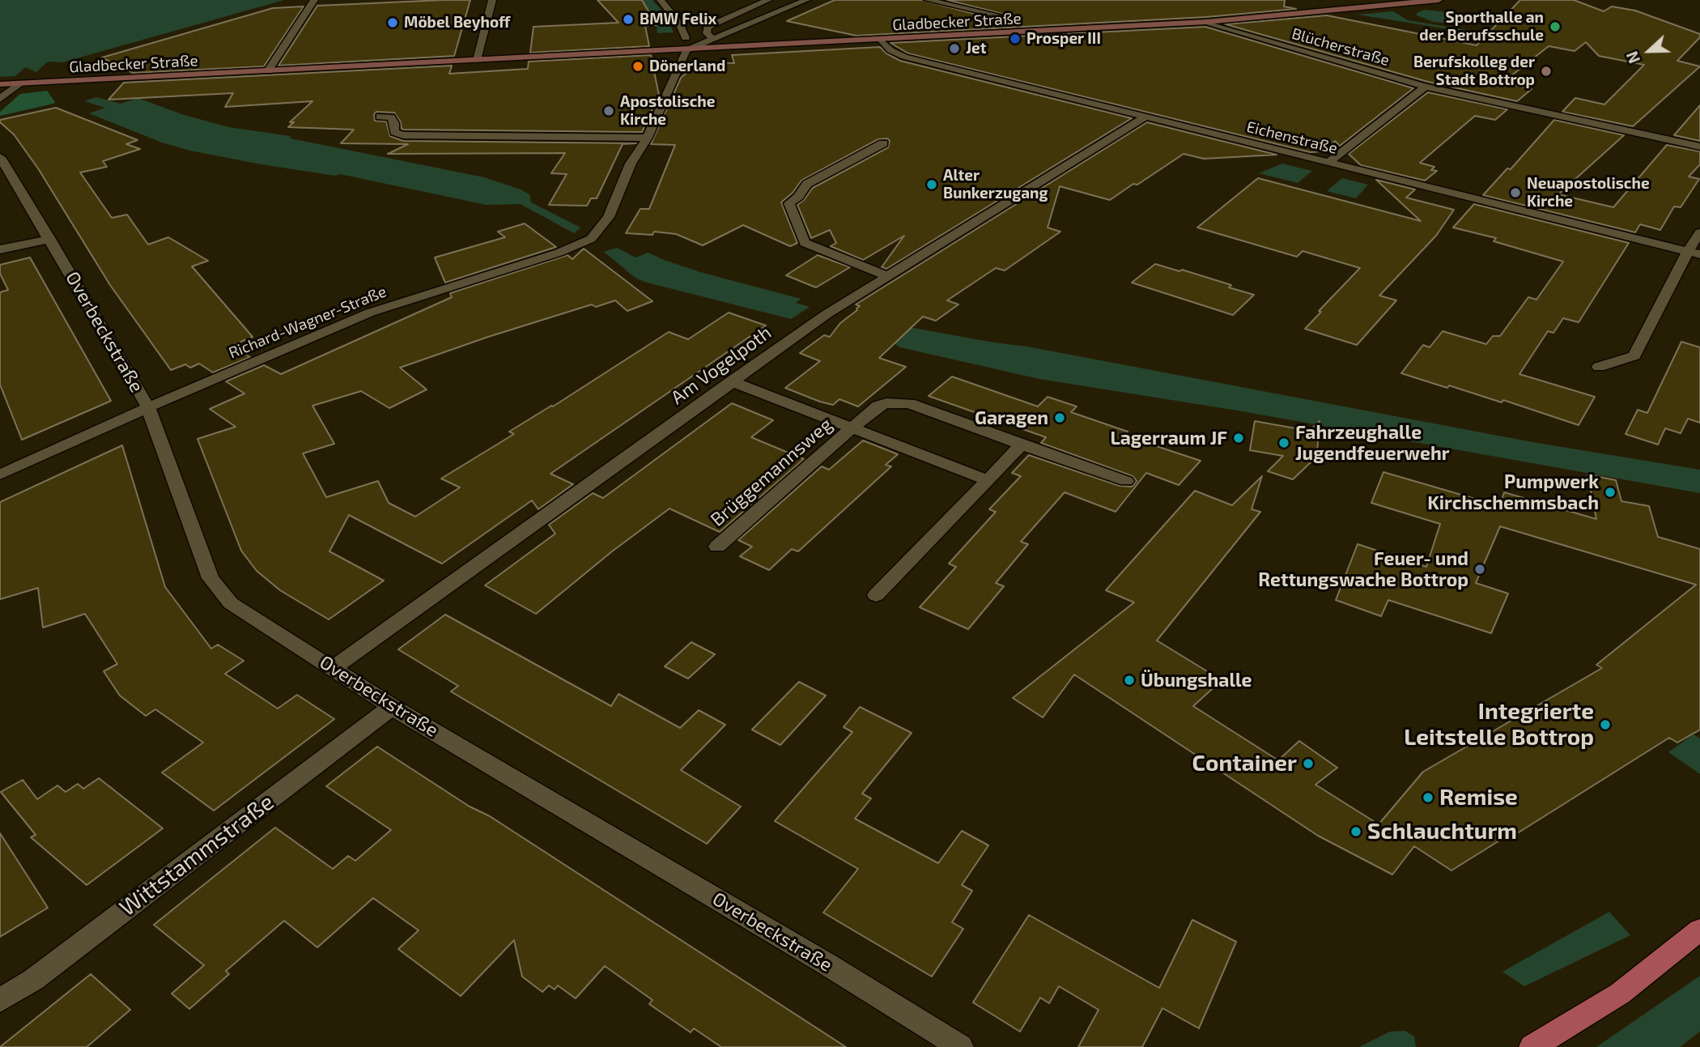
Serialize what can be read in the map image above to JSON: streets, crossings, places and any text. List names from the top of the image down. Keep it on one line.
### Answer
{"streets":{"main road":["Gladbecker Straße"],"street":["Blücherstraße","Eichenstraße","Richard-Wagner-Straße","Overbeckstraße","Am Vogelpoth","Brüggemannsweg","Wittstammstraße"]},"crossings":[["Gladbecker Straße","Blücherstraße"],["Gladbecker Straße","Eichenstraße"],["Gladbecker Straße","Richard-Wagner-Straße"],["Eichenstraße","Am Vogelpoth"],["Richard-Wagner-Straße","Overbeckstraße"],["Overbeckstraße","Am Vogelpoth"],["Overbeckstraße","Wittstammstraße"],["Am Vogelpoth","Brüggemannsweg"]],"places":["BMW Felix","Möbel Beyhoff","Sporthalle an der Berufsschule","Prosper III","Jet","Dönerland","Berufskolleg der Stadt Bottrop","Apostolische Kirche","Alter Bunkerzugang","Neuapostolische Kirche","Garagen","Lagerraum JF","Fahrzeughalle Jugendfeuerwehr","Pumpwerk Kirchschemmsbach","Feuer- und Rettungswache Bottrop","Übungshalle","Integrierte Leitstelle Bottrop","Container","Remise","Schlauchturm"],"north":"left"}
